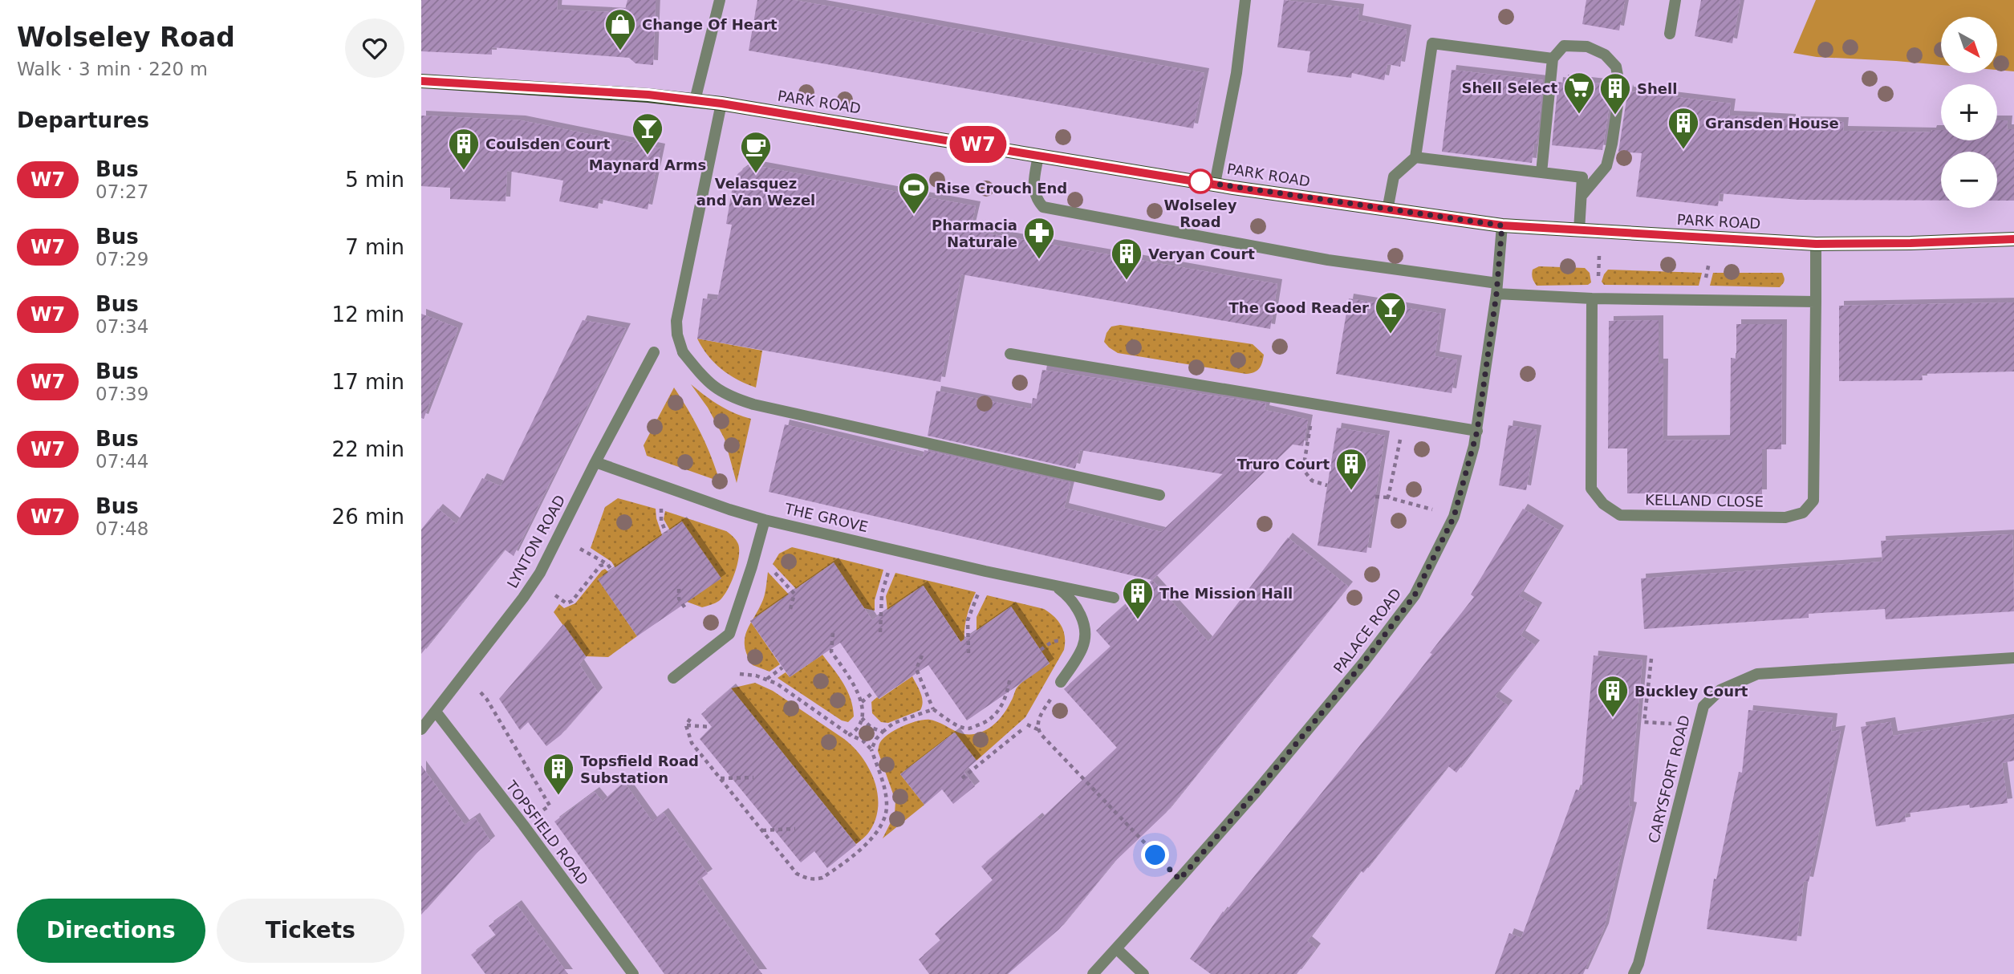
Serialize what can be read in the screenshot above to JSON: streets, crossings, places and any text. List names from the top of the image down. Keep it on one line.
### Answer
{"streets":{"main road":["PARK ROAD"],"street":["KELLAND CLOSE","THE GROVE","LYNTON ROAD","PALACE ROAD","CARYSFORT ROAD","TOPSFIELD ROAD"]},"crossings":[["PARK ROAD","KELLAND CLOSE"],["PARK ROAD","PALACE ROAD"],["THE GROVE","LYNTON ROAD"],["LYNTON ROAD","TOPSFIELD ROAD"]],"places":{"shop":["Change Of Heart"],"supermarket":["Shell Select"],"building":["Shell","Gransden House","Coulsden Court","Veryan Court","Truro Court","The Mission Hall","Buckley Court","Topsfield Road Substation"],"bar":["Maynard Arms","The Good Reader"],"cafe":["Velasquez and Van Wezel"],"other":["Wolseley Road"],"sports":["Rise Crouch End"],"pharmacy":["Pharmacia Naturale"]},"lines":["bus line W7"],"north":"bottom right","page":{"heading":[["Wolseley Road","Walk · 3 min · 220 m"],"Departures"],"on_map":"W7","map_buttons":["+","−"],"list":[{"mark":"W7","name":"Bus","note":"07:27","value":"5 min"},{"mark":"W7","name":"Bus","note":"07:29","value":"7 min"},{"mark":"W7","name":"Bus","note":"07:34","value":"12 min"},{"mark":"W7","name":"Bus","note":"07:39","value":"17 min"},{"mark":"W7","name":"Bus","note":"07:44","value":"22 min"},{"mark":"W7","name":"Bus","note":"07:48","value":"26 min"}],"buttons":["Directions","Tickets"]}}
